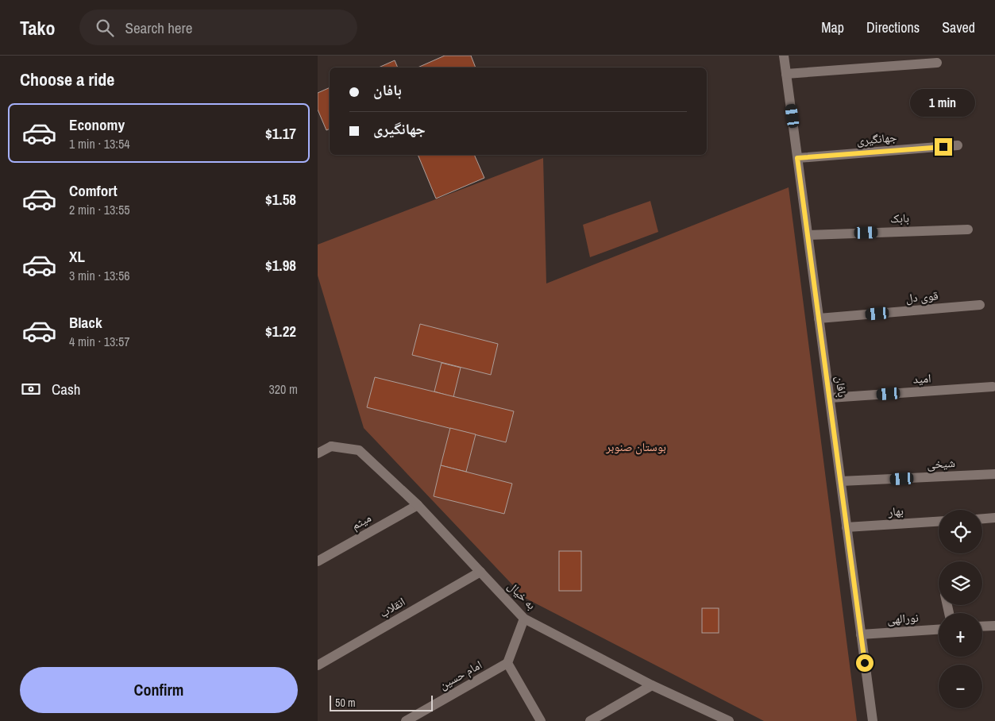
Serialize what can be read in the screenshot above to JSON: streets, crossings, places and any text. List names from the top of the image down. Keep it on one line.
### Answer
{"streets":{"street":["جهانگیری","بابک","قوی دل","امید","بافان","شیخی","بهار","میثم","به خیال","انقلاب","نورالهی","امام حسین"]},"crossings":[["جهانگیری","بافان"],["بابک","بافان"],["قوی دل","بافان"],["امید","بافان"],["بافان","شیخی"],["بافان","بهار"],["بافان","نورالهی"],["میثم","به خیال"],["به خیال","انقلاب"]],"parks":["بوستان صنوبر"],"scale_bar":"50 m","page":{"header":"Tako","search":"Search here","nav":["Map","Directions","Saved"],"heading":"Choose a ride","banner":["بافان","جهانگیری"],"bubble":"1 min","list":[{"name":"Economy","note":"1 min · 13:54","value":"$1.17"},{"name":"Comfort","note":"2 min · 13:55","value":"$1.58"},{"name":"XL","note":"3 min · 13:56","value":"$1.98"},{"name":"Black","note":"4 min · 13:57","value":"$1.22"}],"pay":["Cash","320 m"],"map_buttons":["+","−"],"buttons":"Confirm","scale":"50 m"}}
